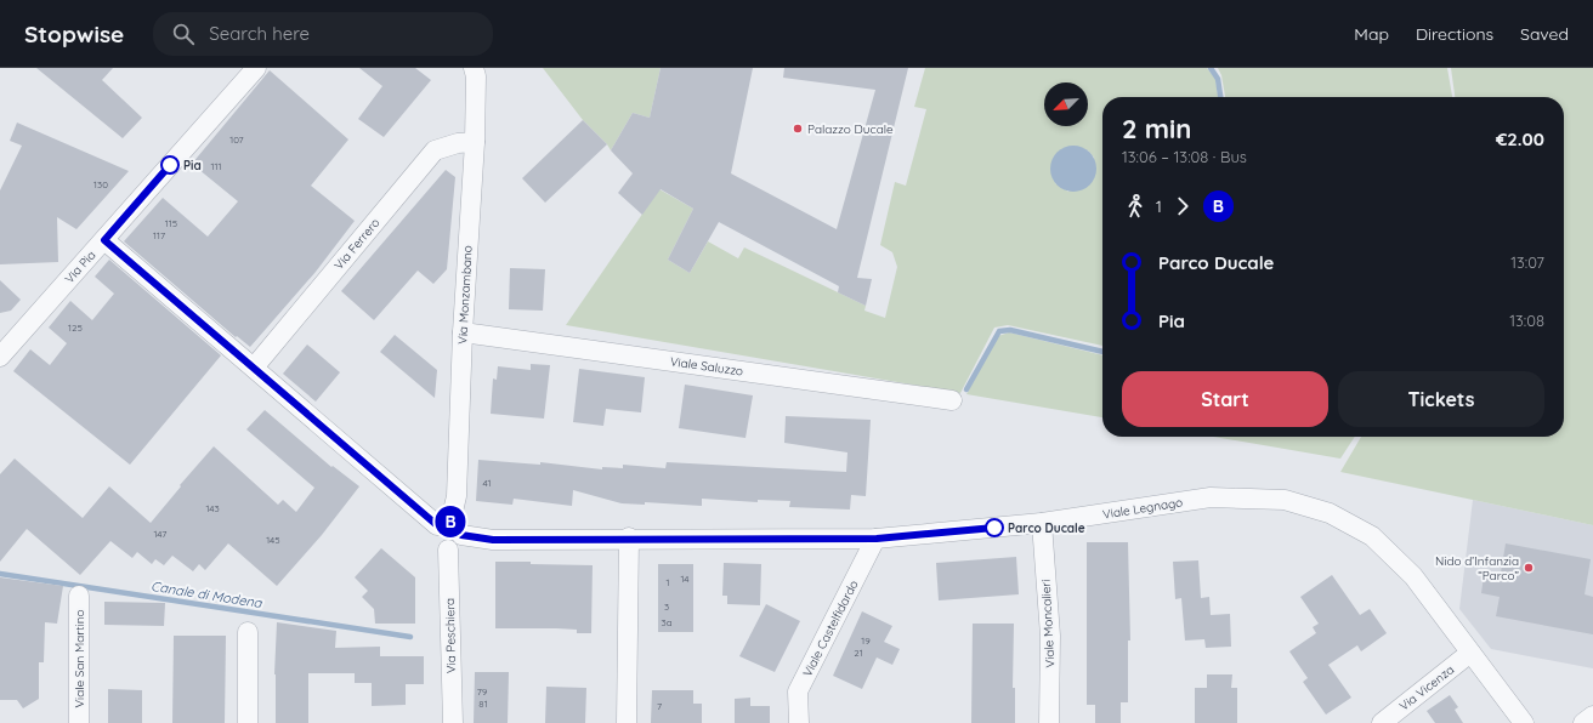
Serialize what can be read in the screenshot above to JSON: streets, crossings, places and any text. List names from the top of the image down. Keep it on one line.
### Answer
{"streets":{"street":["Via Ferrero","Via Pia","Via Monzambano","Viale Saluzzo","Viale Legnago","Viale Moncalieri","Viale Castelfidardo","Via Peschiera","Viale San Martino","Via Vicenza"]},"crossings":[["Via Ferrero","Via Monzambano"],["Via Monzambano","Viale Saluzzo"],["Via Monzambano","Viale Legnago"],["Via Monzambano","Via Peschiera"],["Viale Legnago","Viale Moncalieri"],["Viale Legnago","Viale Castelfidardo"],["Viale Legnago","Via Peschiera"],["Viale Legnago","Via Vicenza"]],"water":["Canale di Modena"],"places":["Palazzo Ducale","Pia","Parco Ducale","Nido d’Infanzia “Parco”"],"lines":["bus line B"],"house_numbers":["107","111","130","115","117","125","41","143","147","145","14","1","3","3a","19","21","79","81","7"],"north":"bottom left","page":{"header":"Stopwise","search":"Search here","nav":["Map","Directions","Saved"],"on_map":"B","heading":["2 min","13:06 – 13:08 · Bus","€2.00"],"legs":["1","B"],"list":[{"name":"Parco Ducale","value":"13:07"},{"name":"Pia","value":"13:08"}],"buttons":["Start","Tickets"]}}
